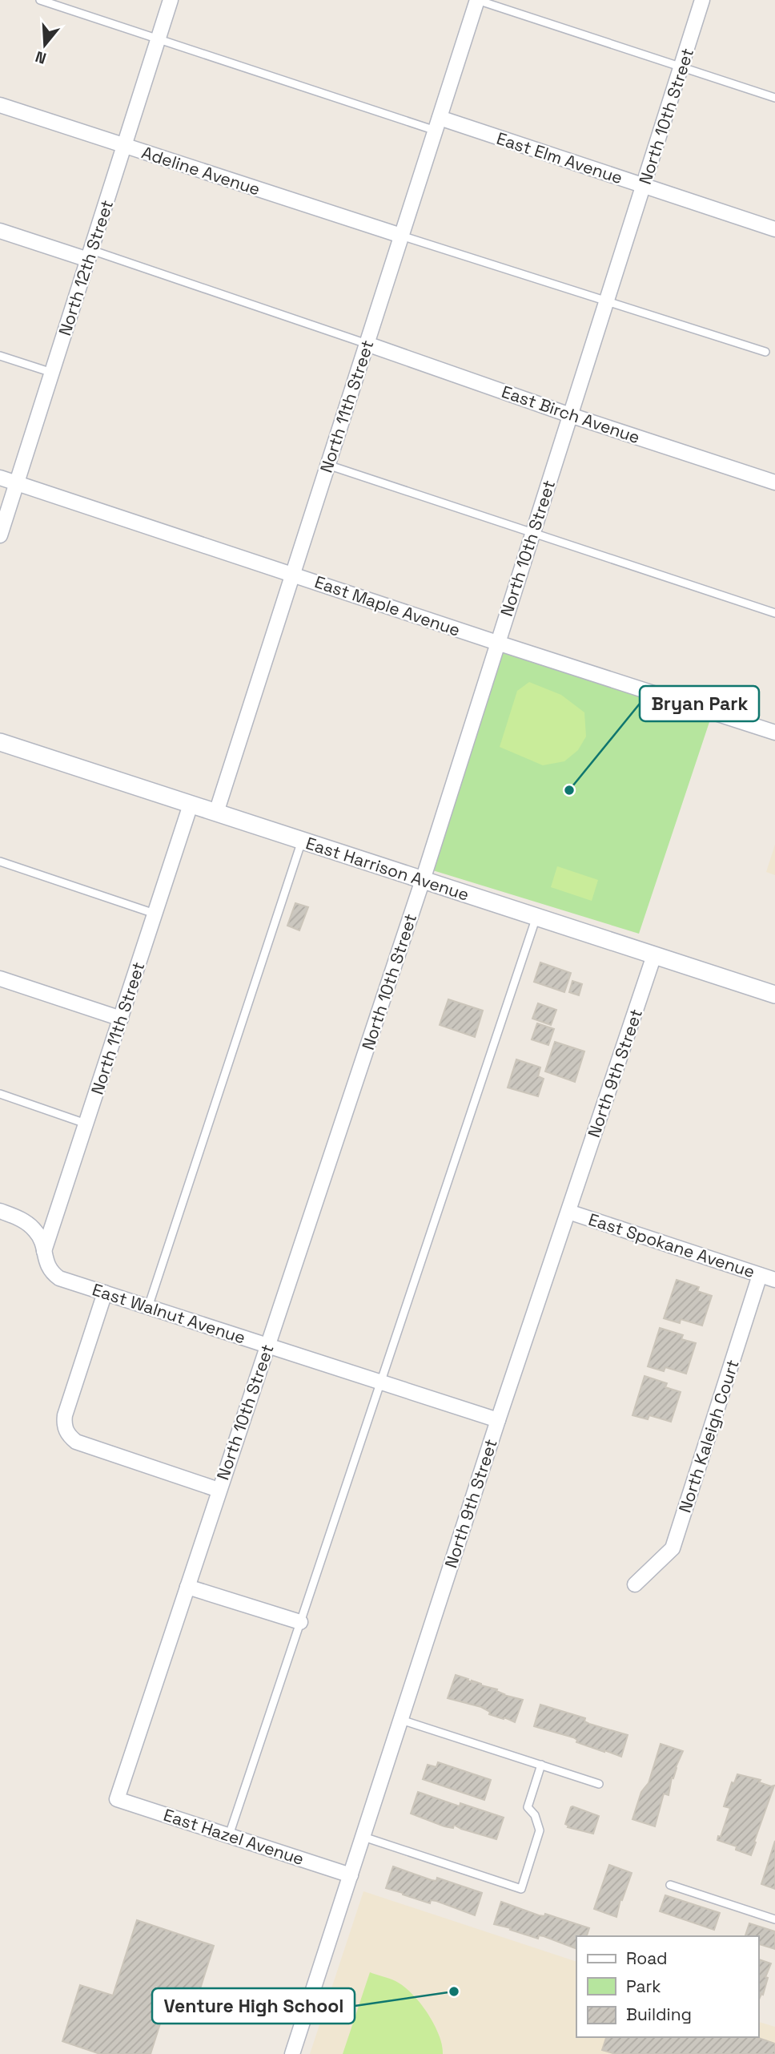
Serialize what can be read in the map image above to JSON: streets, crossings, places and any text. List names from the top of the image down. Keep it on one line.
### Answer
{"streets":{"street":["North 10th Street","East Elm Avenue","Adeline Avenue","North 12th Street","North 11th Street","East Birch Avenue","East Maple Avenue","East Harrison Avenue","North 9th Street","East Spokane Avenue","East Walnut Avenue","North Kaleigh Court","East Hazel Avenue"]},"crossings":[["North 10th Street","East Elm Avenue"],["North 10th Street","East Birch Avenue"],["North 10th Street","East Maple Avenue"],["North 10th Street","East Harrison Avenue"],["North 10th Street","East Walnut Avenue"],["North 10th Street","East Hazel Avenue"],["East Elm Avenue","North 11th Street"],["Adeline Avenue","North 12th Street"],["Adeline Avenue","North 11th Street"],["North 12th Street","East Maple Avenue"],["North 11th Street","East Birch Avenue"],["North 11th Street","East Maple Avenue"],["North 11th Street","East Harrison Avenue"],["North 11th Street","East Walnut Avenue"],["East Harrison Avenue","North 9th Street"],["North 9th Street","East Spokane Avenue"],["North 9th Street","East Walnut Avenue"],["North 9th Street","East Hazel Avenue"],["East Spokane Avenue","North Kaleigh Court"]],"places":["Bryan Park","Venture High School"],"legend":["Road","Park","Building"],"north":"bottom"}
